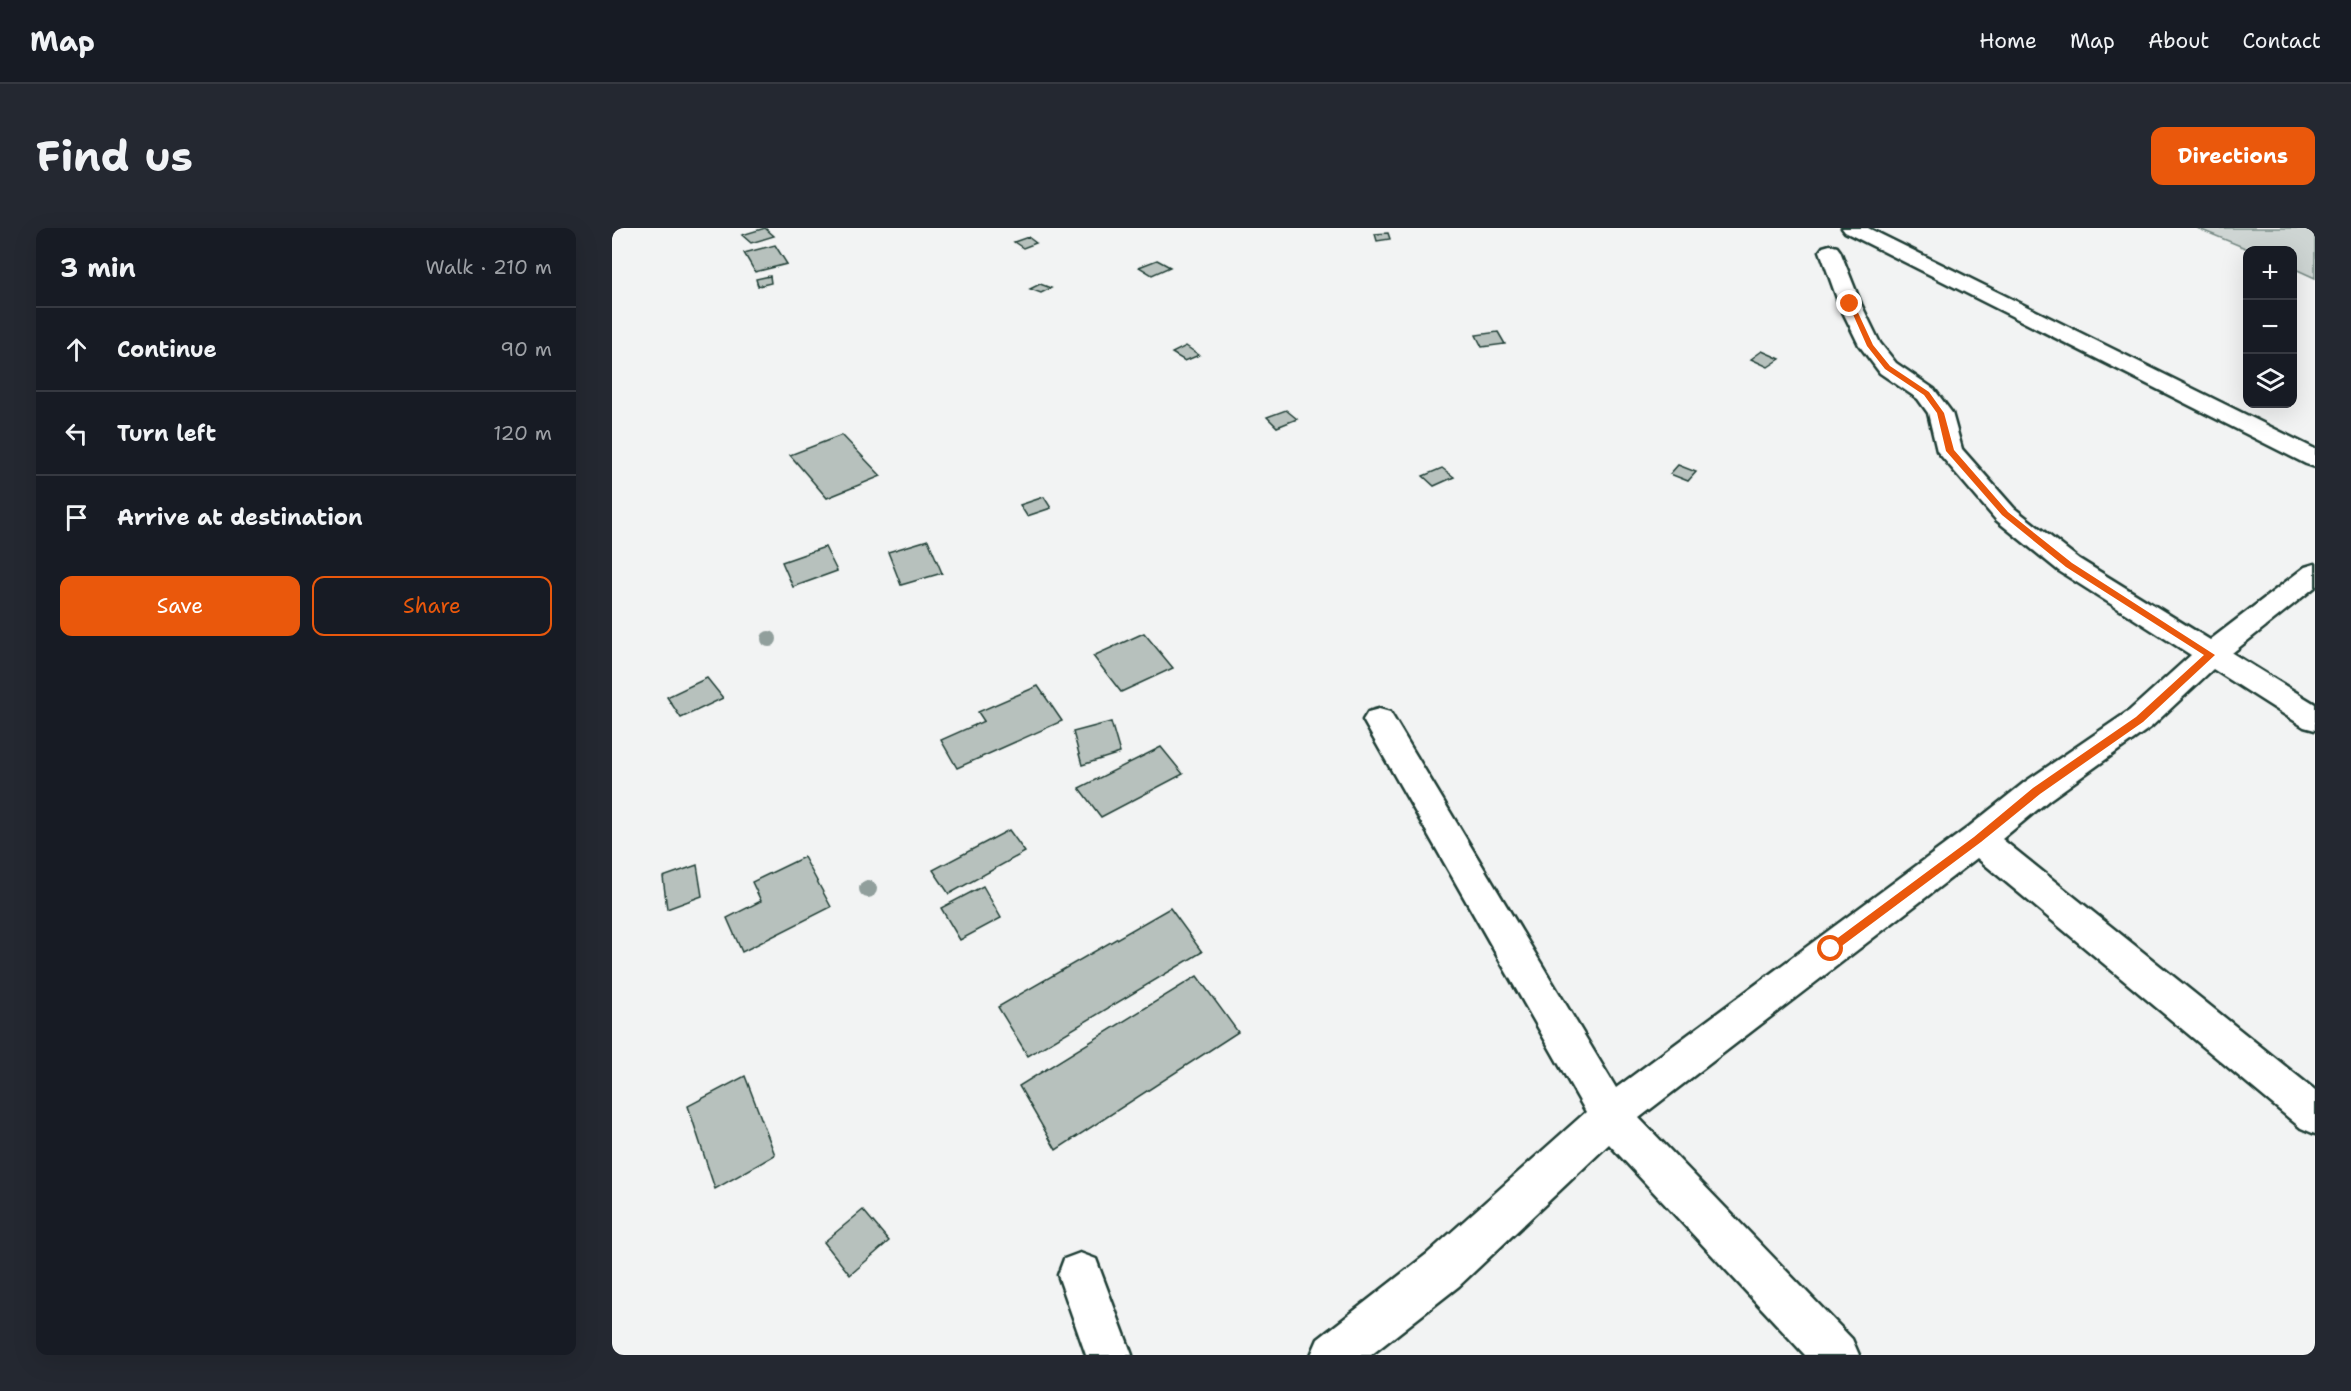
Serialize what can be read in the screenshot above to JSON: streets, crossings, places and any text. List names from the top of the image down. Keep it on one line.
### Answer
{"page":{"header":"Map","nav":["Home","Map","About","Contact"],"buttons":["Directions",["Save","Share"]],"title":"Find us","heading":["3 min","Walk · 210 m"],"map_buttons":["+","−"],"list":[["Continue","90 m"],["Turn left","120 m"],"Arrive at destination"]}}
